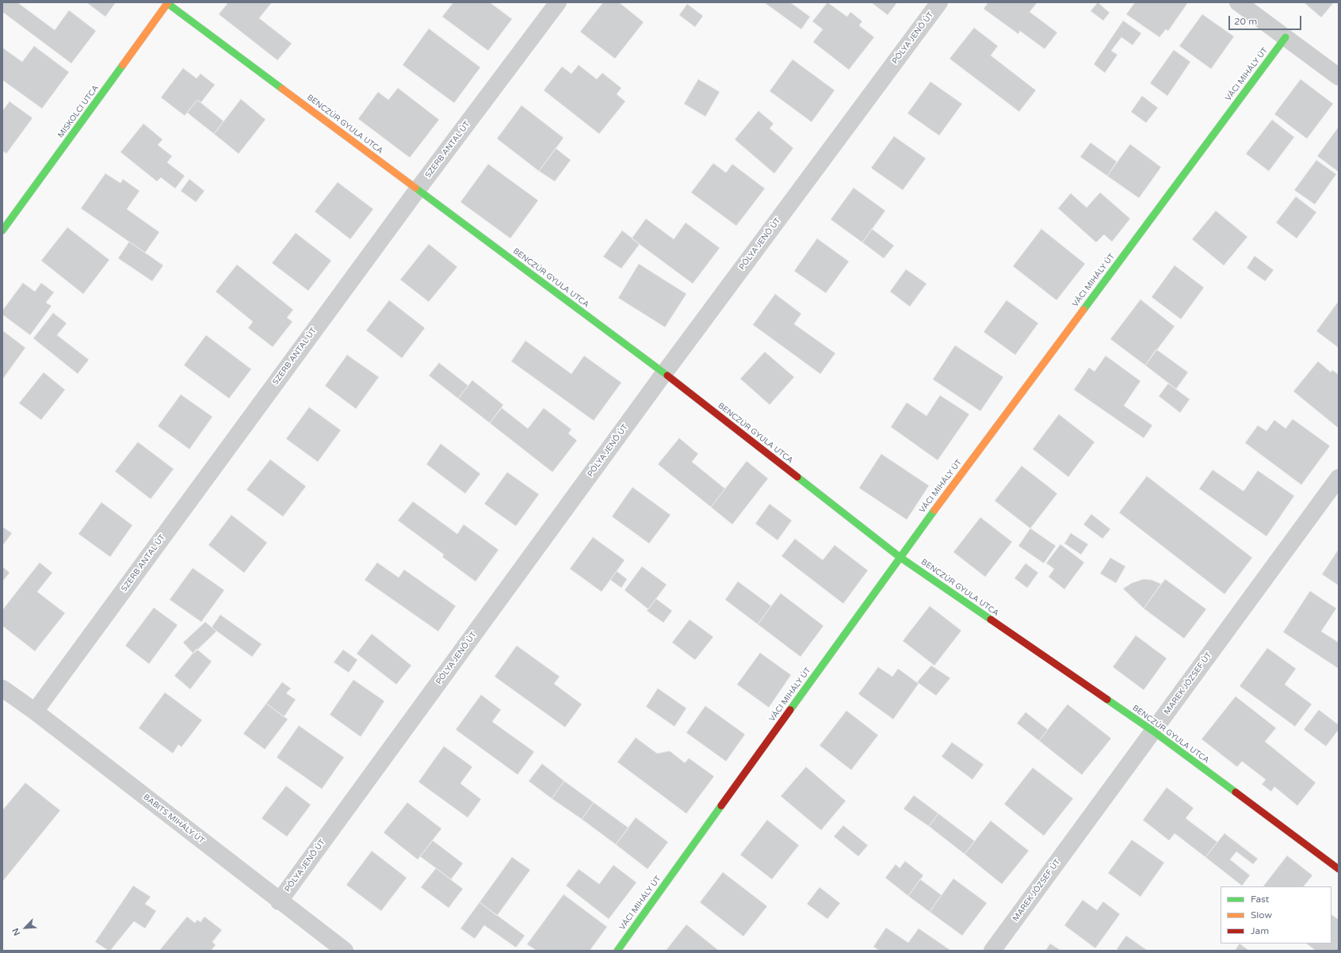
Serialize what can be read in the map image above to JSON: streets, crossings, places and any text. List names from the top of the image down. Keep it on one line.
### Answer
{"streets":{"street":["PÓLYA JENŐ ÚT","VÁCI MIHÁLY ÚT","MISKOLCI UTCA","BENCZÚR GYULA UTCA","SZERB ANTAL ÚT","MAREK JÓZSEF ÚT","BABITS MIHÁLY ÚT"]},"crossings":[["PÓLYA JENŐ ÚT","BENCZÚR GYULA UTCA"],["PÓLYA JENŐ ÚT","BABITS MIHÁLY ÚT"],["VÁCI MIHÁLY ÚT","BENCZÚR GYULA UTCA"],["MISKOLCI UTCA","BENCZÚR GYULA UTCA"],["BENCZÚR GYULA UTCA","SZERB ANTAL ÚT"],["BENCZÚR GYULA UTCA","MAREK JÓZSEF ÚT"],["SZERB ANTAL ÚT","BABITS MIHÁLY ÚT"]],"legend":["Fast","Slow","Jam"],"scale_bar":"20 m","north":"bottom left"}
